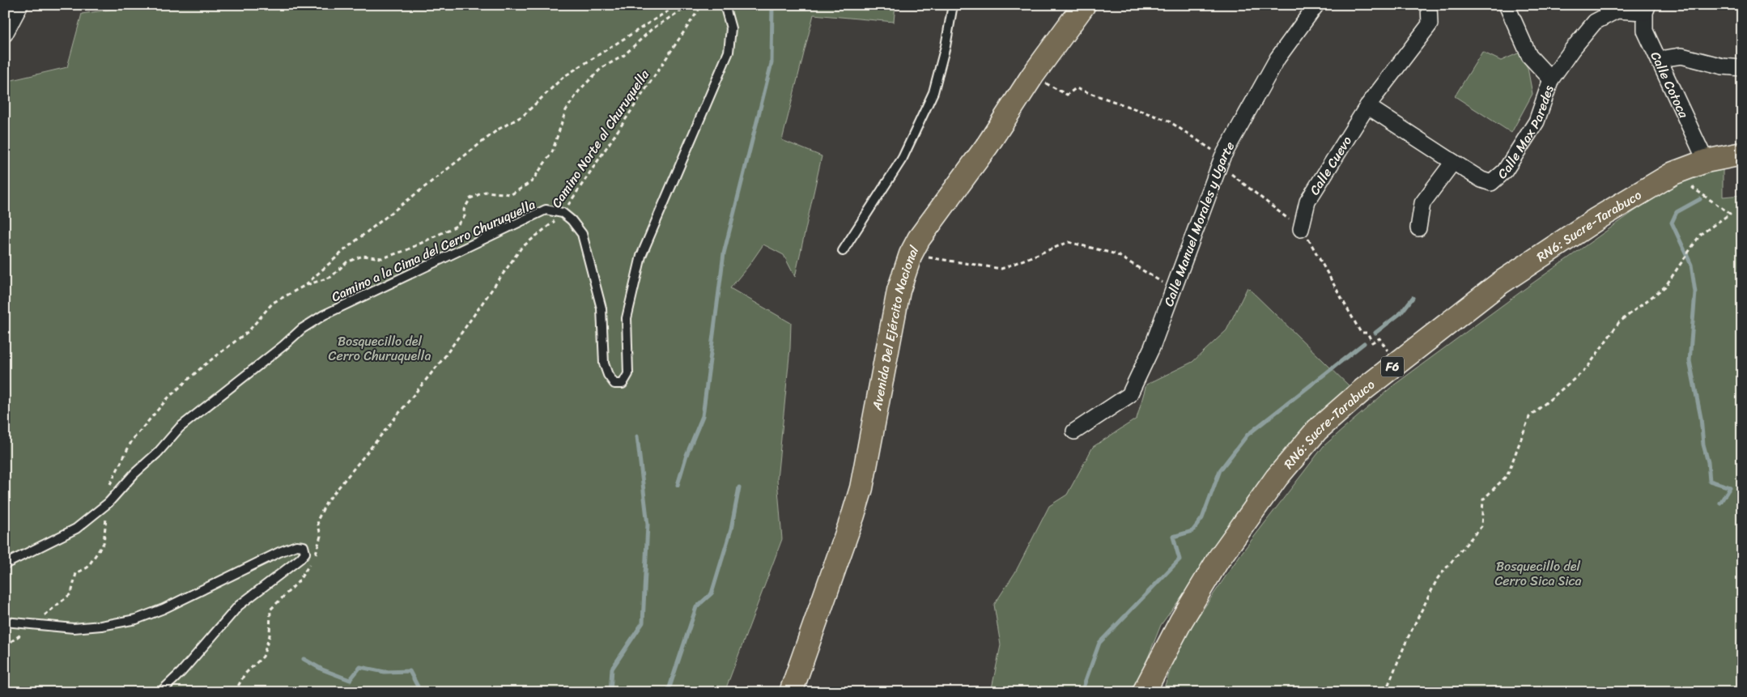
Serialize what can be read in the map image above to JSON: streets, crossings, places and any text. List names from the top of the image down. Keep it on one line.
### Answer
{"streets":{"main road":["RN6: Sucre-Tarabuco","Avenida Del Ejército Nacional","F6"],"street":["Calle Cotoca","Calle Max Paredes","Calle Cuevo","Calle Manuel Morales y Ugarte"],"lane":["Camino a la Cima del Cerro Churuquella"],"path":["Camino Norte al Churuquella"]},"crossings":[["Calle Cotoca","Calle Max Paredes"],["Calle Cotoca","RN6: Sucre-Tarabuco"],["Calle Max Paredes","Calle Cuevo"],["Camino Norte al Churuquella","Camino a la Cima del Cerro Churuquella"]],"parks":["Bosquecillo del Cerro Churuquella","Bosquecillo del Cerro Sica Sica"]}
